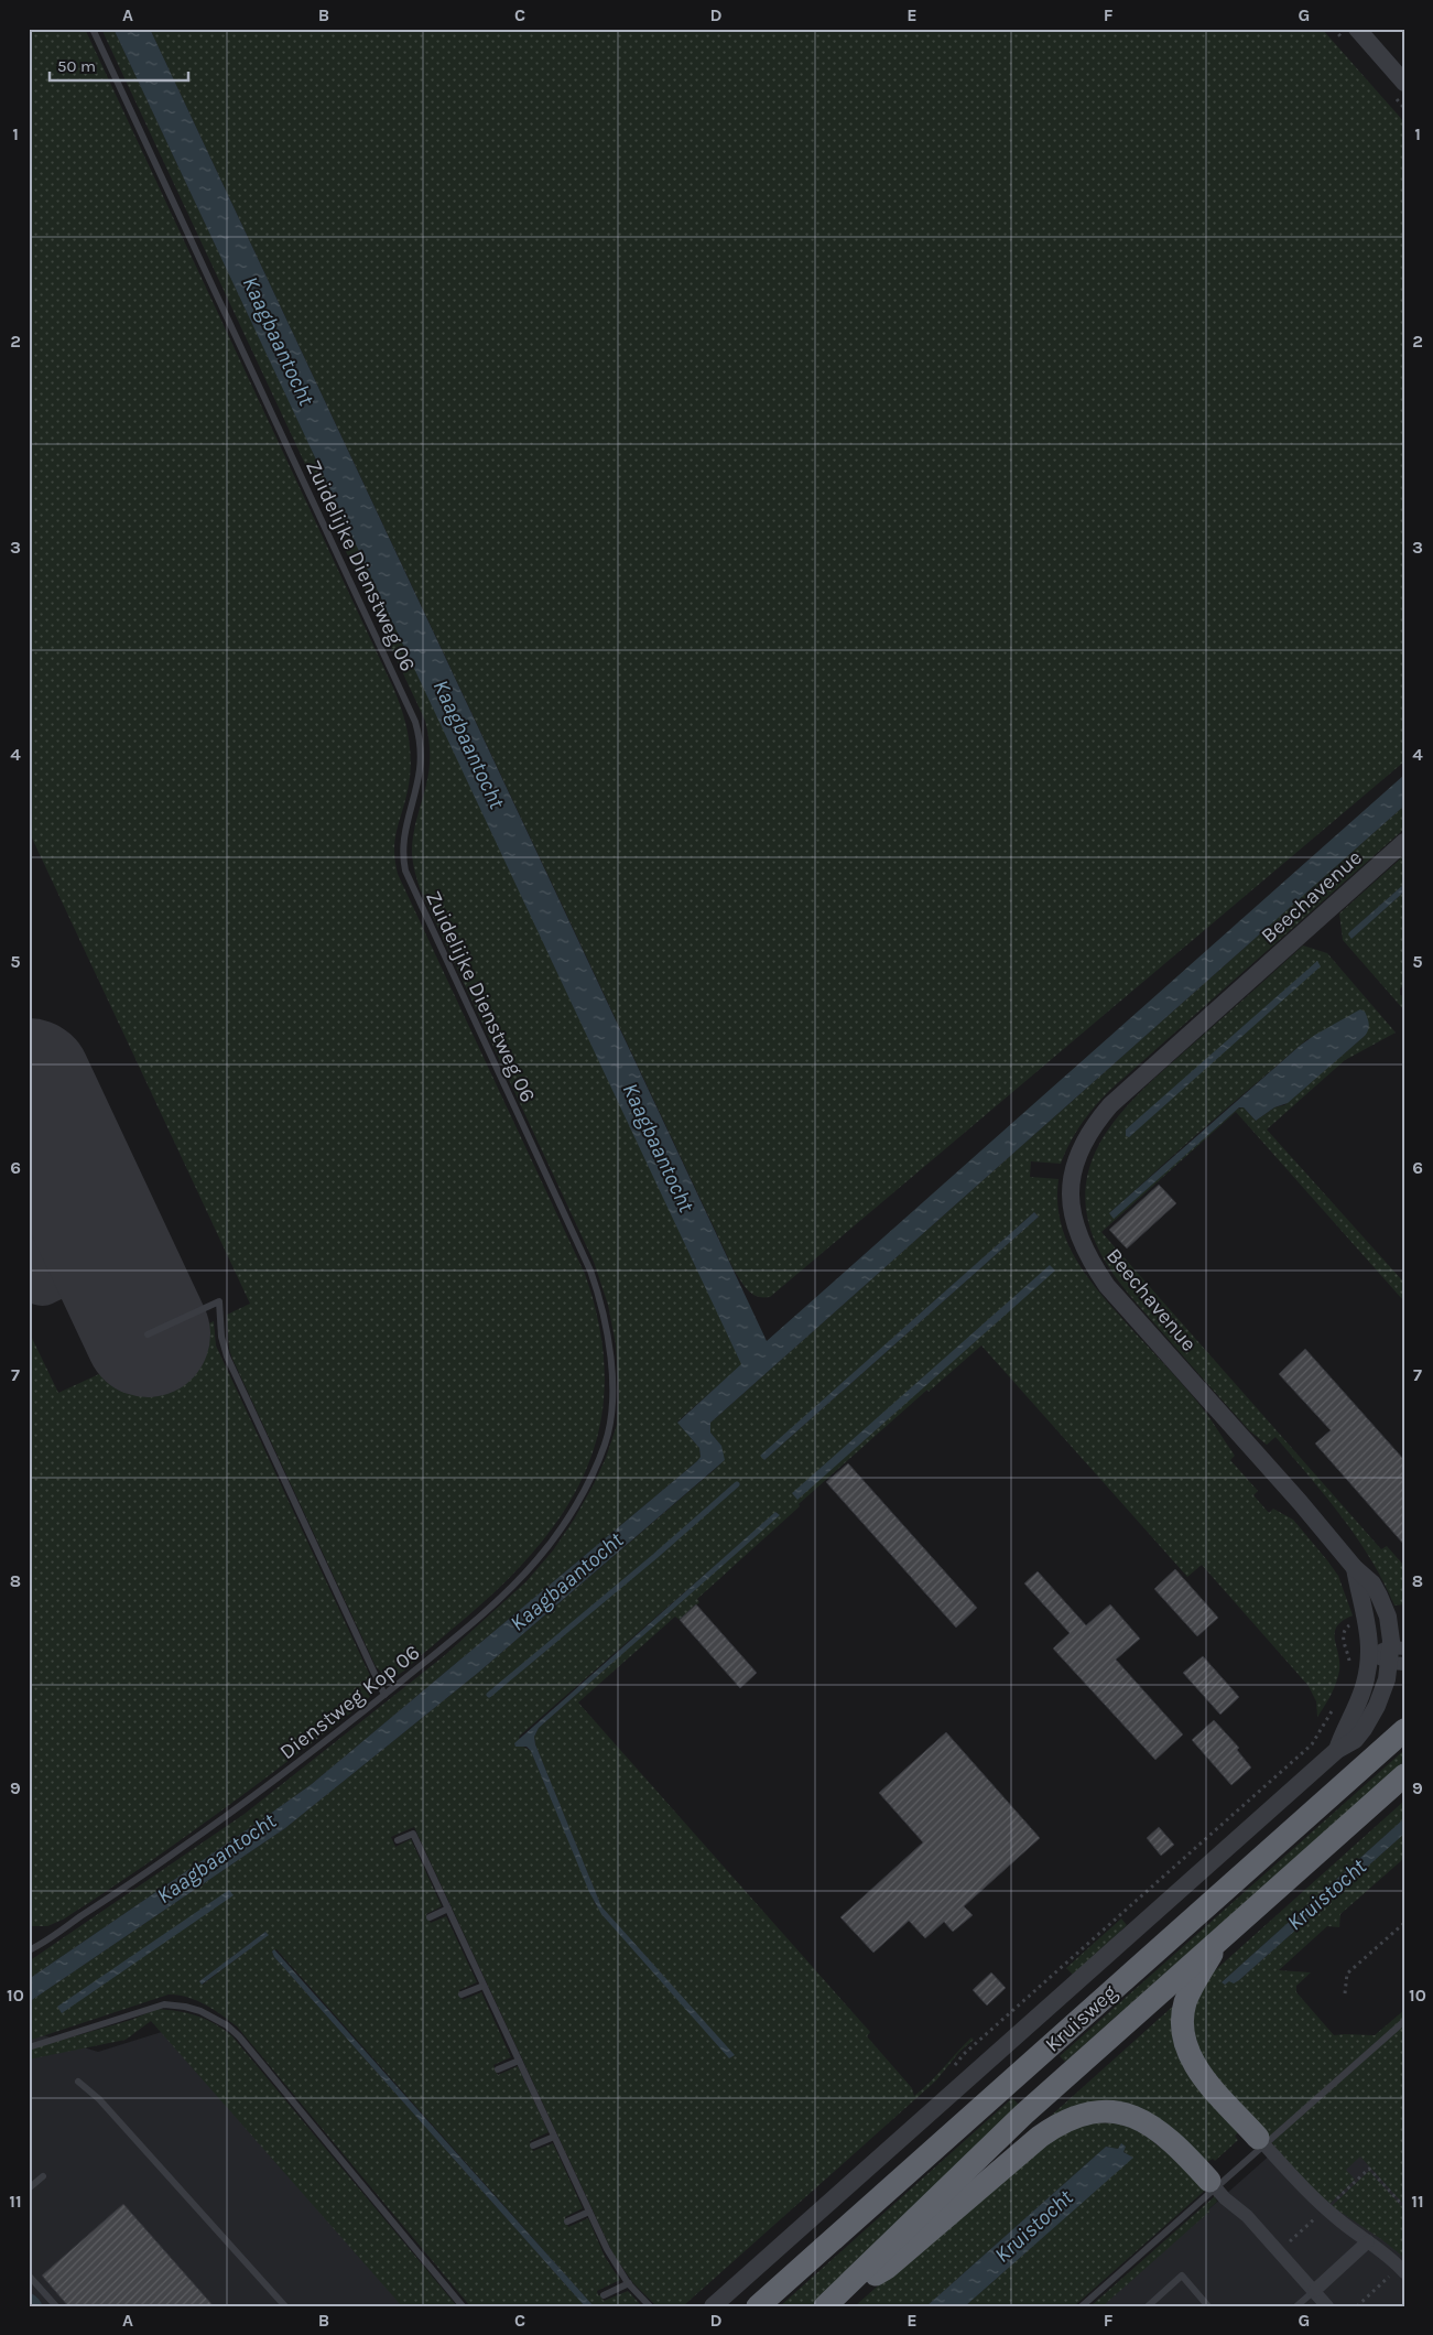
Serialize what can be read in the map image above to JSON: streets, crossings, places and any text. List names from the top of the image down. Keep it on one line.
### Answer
{"streets":{"highway":["Kruisweg"],"street":["Beechavenue"],"lane":["Zuidelijke Dienstweg 06","Dienstweg Kop 06"]},"crossings":[["Zuidelijke Dienstweg 06","Dienstweg Kop 06"],["Beechavenue","Kruisweg"]],"water":["Kaagbaantocht","Kruistocht"],"scale_bar":"50 m","grid":{"columns":["A","B","C","D","E","F","G"],"rows":["1","2","3","4","5","6","7","8","9","10","11"]}}
